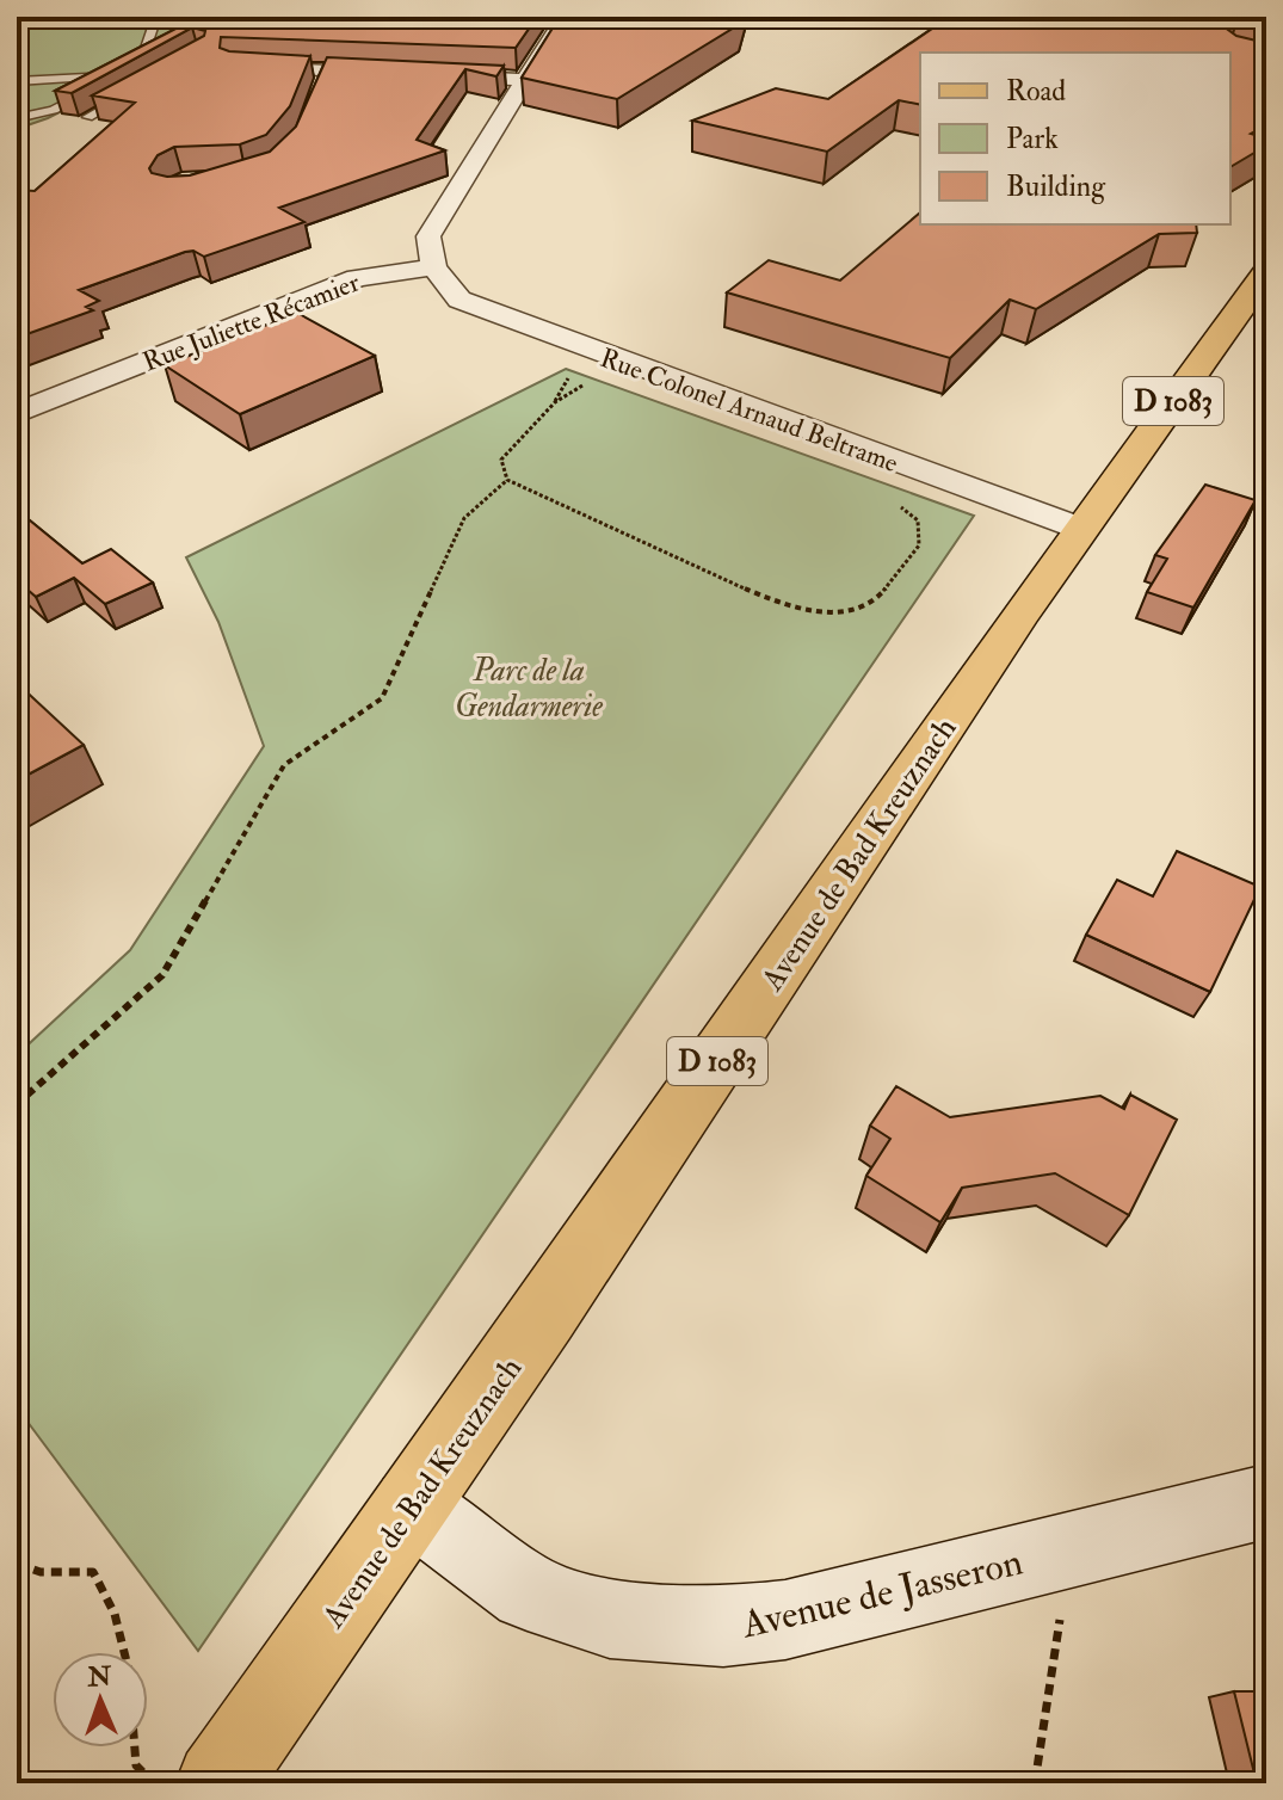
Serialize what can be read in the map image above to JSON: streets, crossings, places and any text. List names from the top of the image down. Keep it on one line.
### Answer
{"streets":{"main road":["D 1083","Avenue de Bad Kreuznach","Avenue de Jasseron"],"street":["Rue Juliette Récamier","Rue Colonel Arnaud Beltrame"]},"crossings":[["Rue Juliette Récamier","Rue Colonel Arnaud Beltrame"],["Rue Colonel Arnaud Beltrame","Avenue de Bad Kreuznach"],["Avenue de Bad Kreuznach","Avenue de Jasseron"]],"parks":["Parc de la Gendarmerie"],"legend":["Road","Park","Building"],"north":"top"}
